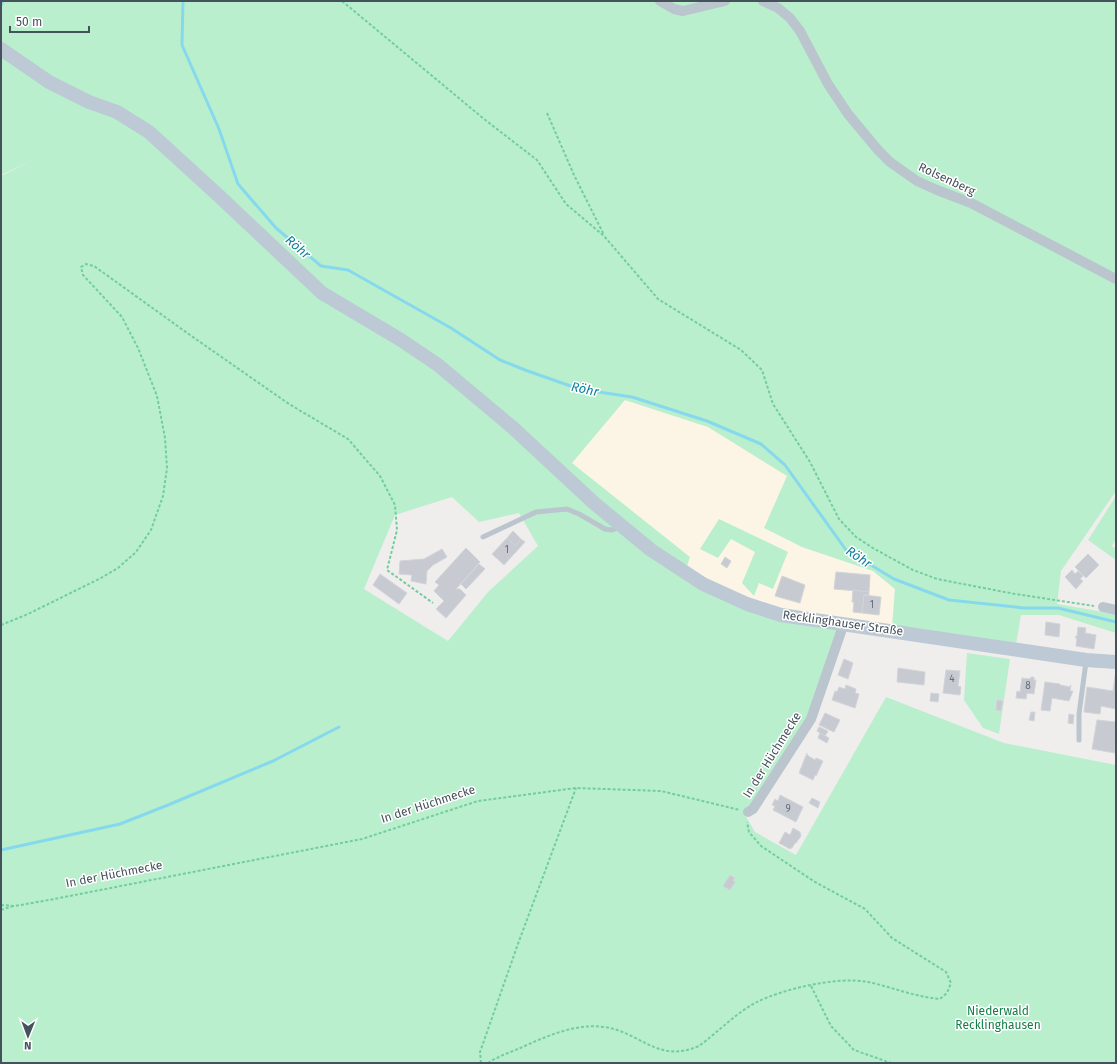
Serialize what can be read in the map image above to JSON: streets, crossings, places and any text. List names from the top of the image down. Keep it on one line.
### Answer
{"streets":{"main road":["Recklinghauser Straße"],"street":["Rolsenberg","In der Hüchmecke"]},"crossings":[["Recklinghauser Straße","In der Hüchmecke"]],"water":["Röhr"],"parks":["Niederwald Recklinghausen"],"house_numbers":["1","1","4","8","9"],"scale_bar":"50 m","north":"bottom"}
